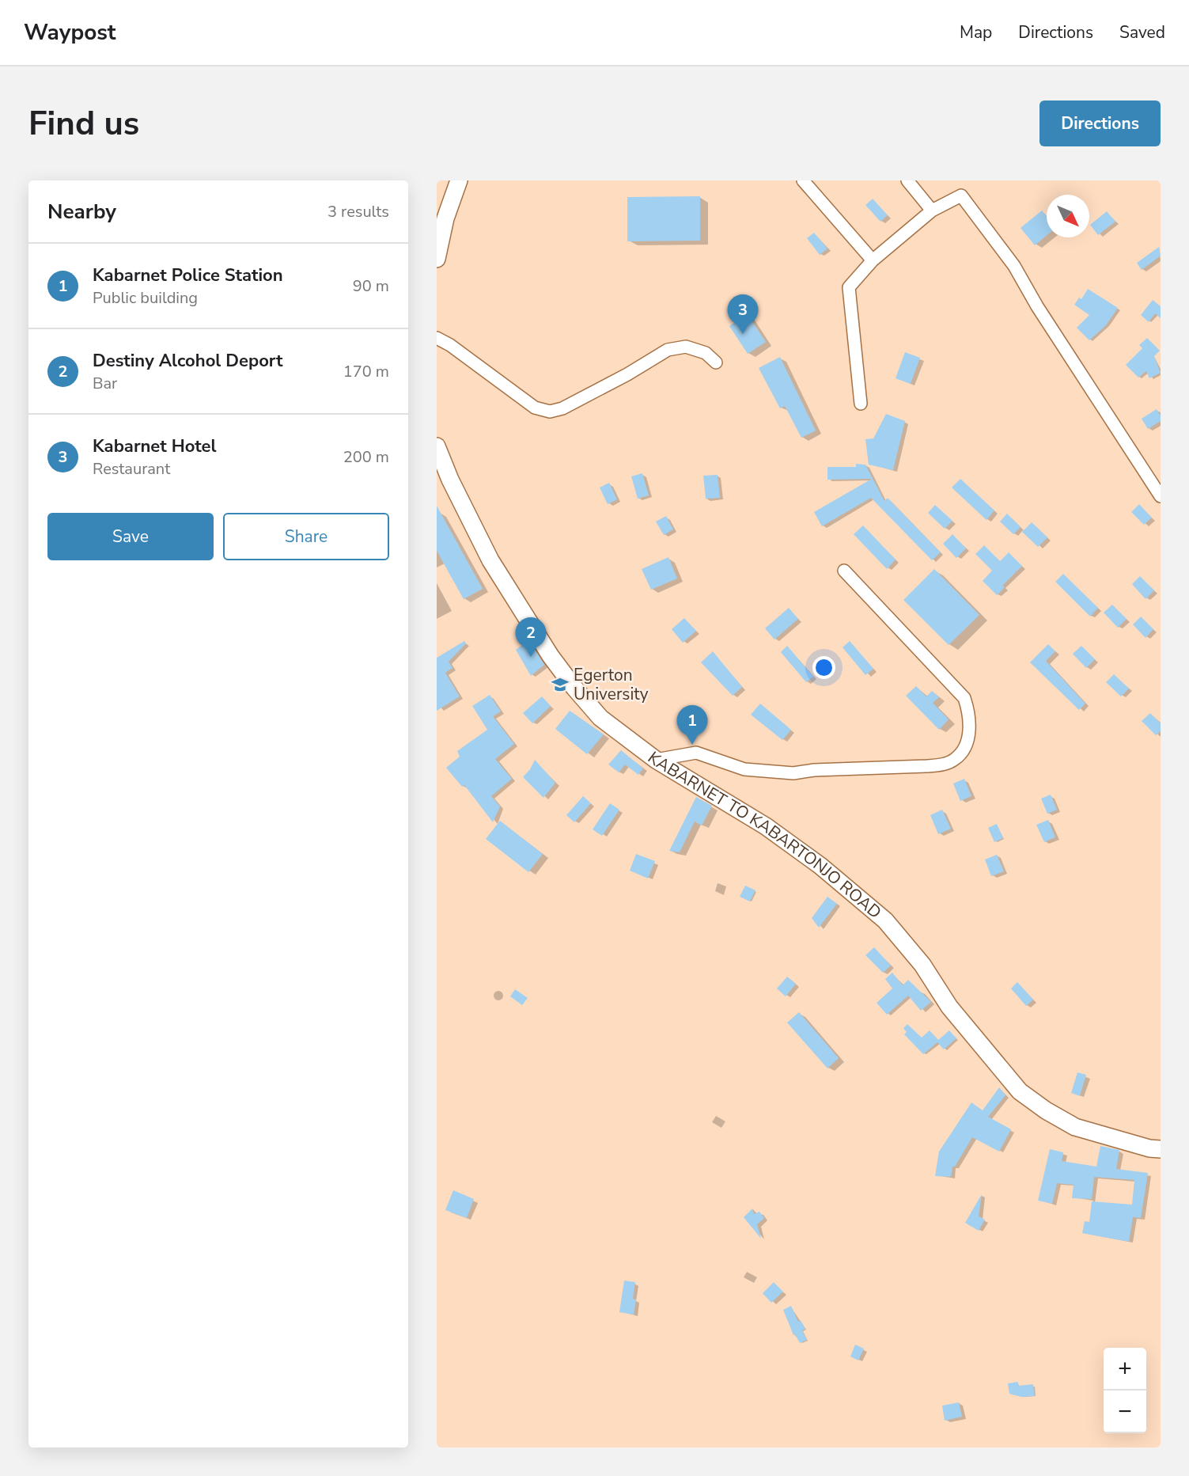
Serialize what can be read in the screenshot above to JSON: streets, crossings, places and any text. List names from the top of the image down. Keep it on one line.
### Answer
{"streets":{"main road":["KABARNET TO KABARTONJO ROAD"]},"places":{"school or university":["Egerton University"]},"north":"bottom right","page":{"header":"Waypost","nav":["Map","Directions","Saved"],"buttons":["Directions",["Save","Share"]],"title":"Find us","heading":["Nearby","3 results"],"list":[{"mark":"1","name":"Kabarnet Police Station","note":"Public building","value":"90 m"},{"mark":"2","name":"Destiny Alcohol Deport","note":"Bar","value":"170 m"},{"mark":"3","name":"Kabarnet Hotel","note":"Restaurant","value":"200 m"}],"pins":["3","2","1"],"map_buttons":["+","−"]}}
